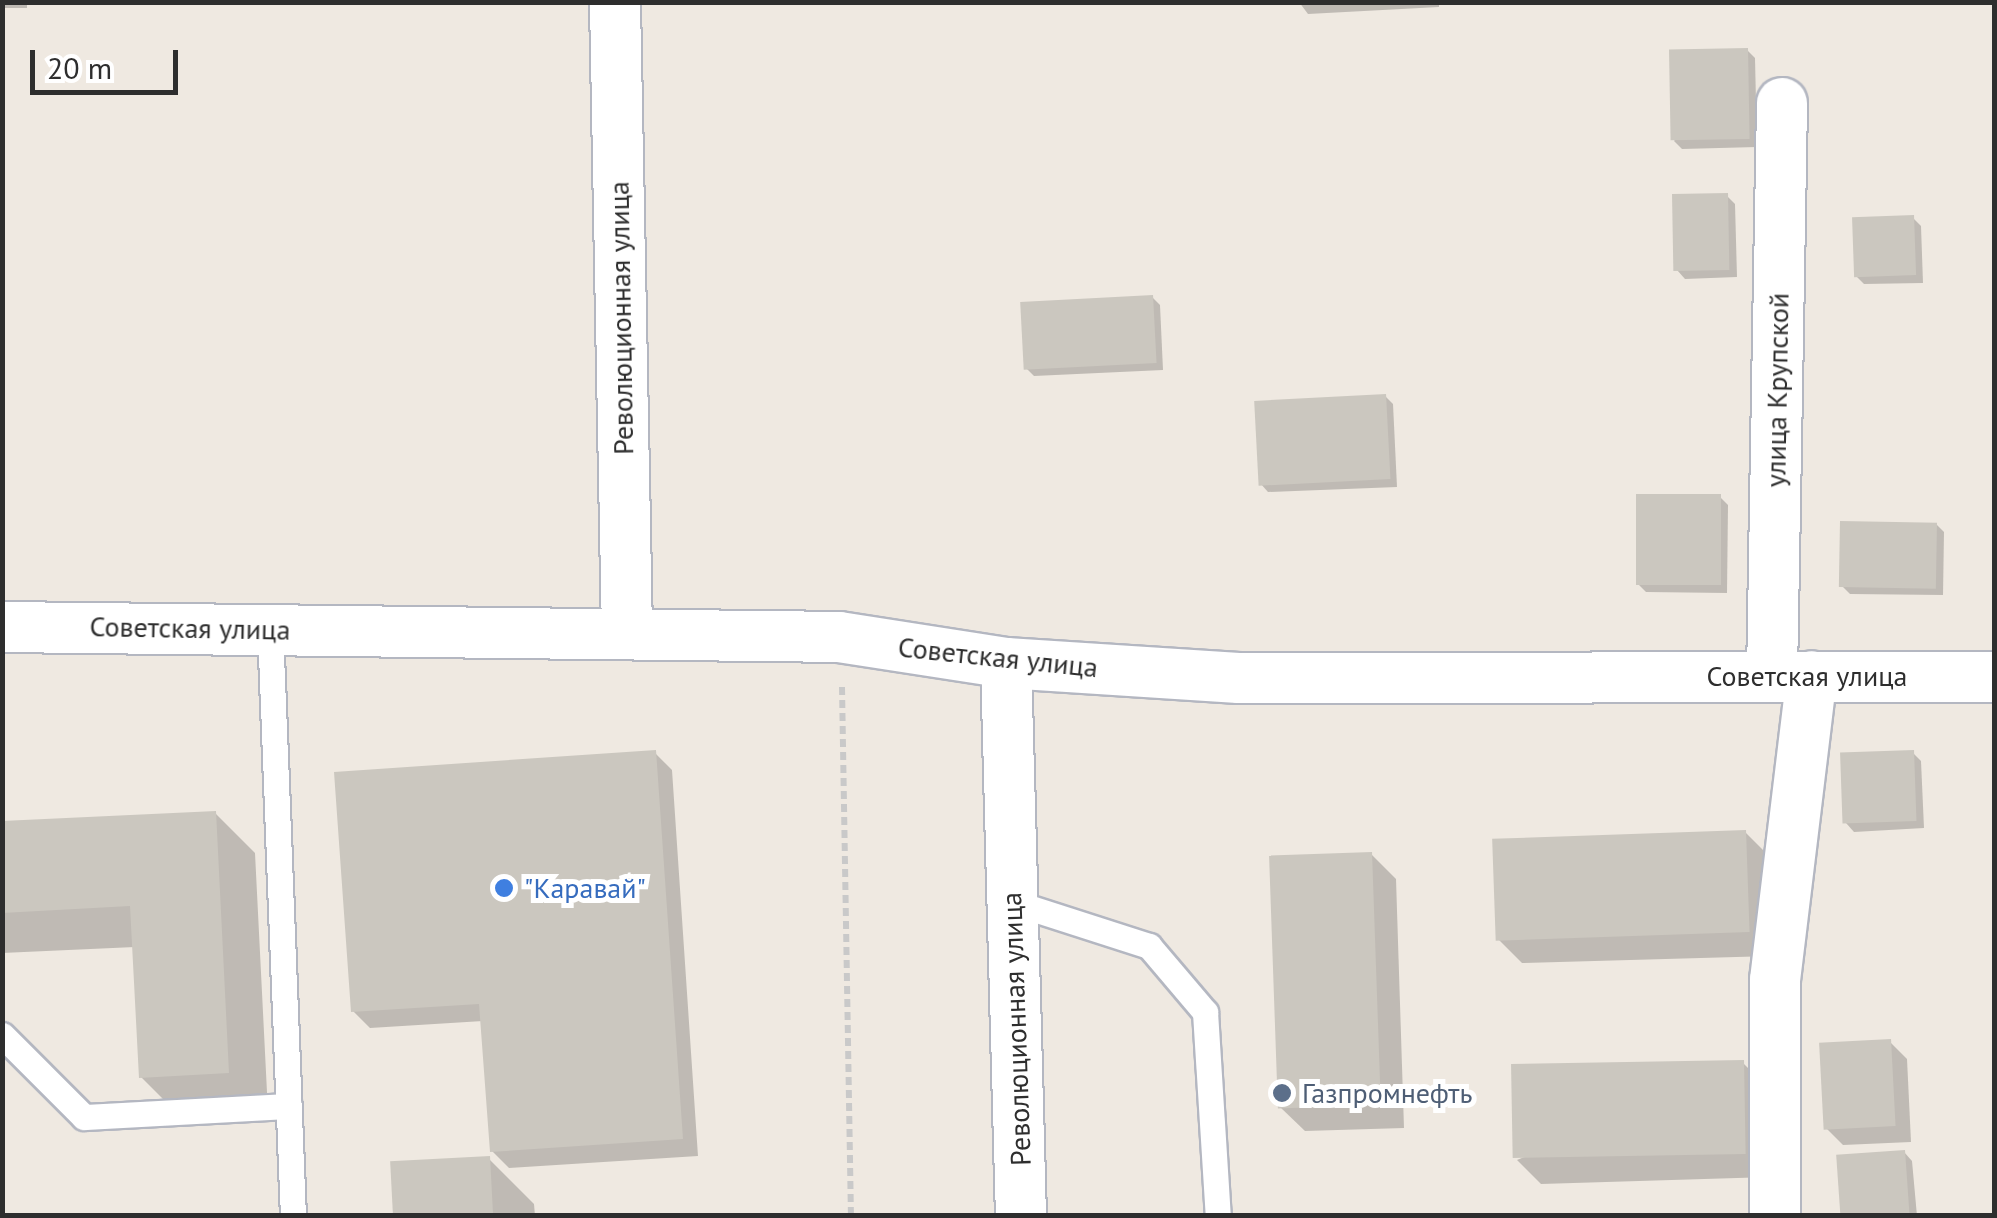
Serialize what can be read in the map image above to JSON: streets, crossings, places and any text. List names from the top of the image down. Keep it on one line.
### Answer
{"streets":{"street":["Революционная улица","улица Крупской","Советская улица"]},"crossings":[["Революционная улица","Советская улица"],["улица Крупской","Советская улица"]],"places":["\"Каравай\"","Газпромнефть"],"scale_bar":"20 m"}
